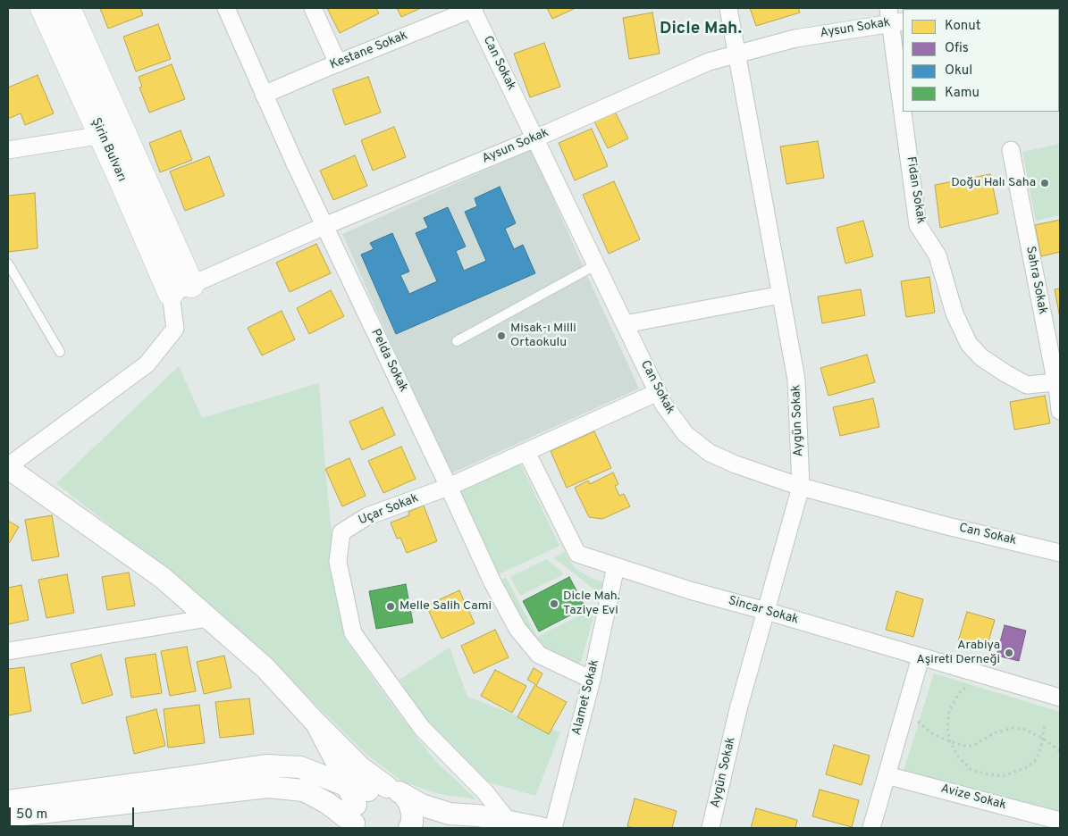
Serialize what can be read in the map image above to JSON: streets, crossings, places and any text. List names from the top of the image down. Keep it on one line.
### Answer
{"streets":{"main road":["Şirin Bulvarı"],"street":["Aysun Sokak","Kestane Sokak","Can Sokak","Fidan Sokak","Sahra Sokak","Pelda Sokak","Aygün Sokak","Uçar Sokak","Sincar Sokak","Alamet Sokak","Avize Sokak"]},"crossings":[["Aysun Sokak","Can Sokak"],["Aysun Sokak","Şirin Bulvarı"],["Aysun Sokak","Fidan Sokak"],["Aysun Sokak","Pelda Sokak"],["Aysun Sokak","Aygün Sokak"],["Kestane Sokak","Can Sokak"],["Kestane Sokak","Pelda Sokak"],["Can Sokak","Aygün Sokak"],["Can Sokak","Uçar Sokak"],["Fidan Sokak","Sahra Sokak"],["Pelda Sokak","Uçar Sokak"],["Pelda Sokak","Alamet Sokak"],["Aygün Sokak","Sincar Sokak"],["Uçar Sokak","Sincar Sokak"],["Sincar Sokak","Alamet Sokak"]],"districts":["Dicle Mah."],"places":["Doğu Halı Saha","Misak-ı Milli Ortaokulu","Dicle Mah. Taziye Evi","Melle Salih Cami","Arabiya Aşireti Derneği"],"legend":["Konut","Ofis","Okul","Kamu"],"scale_bar":"50 m"}
